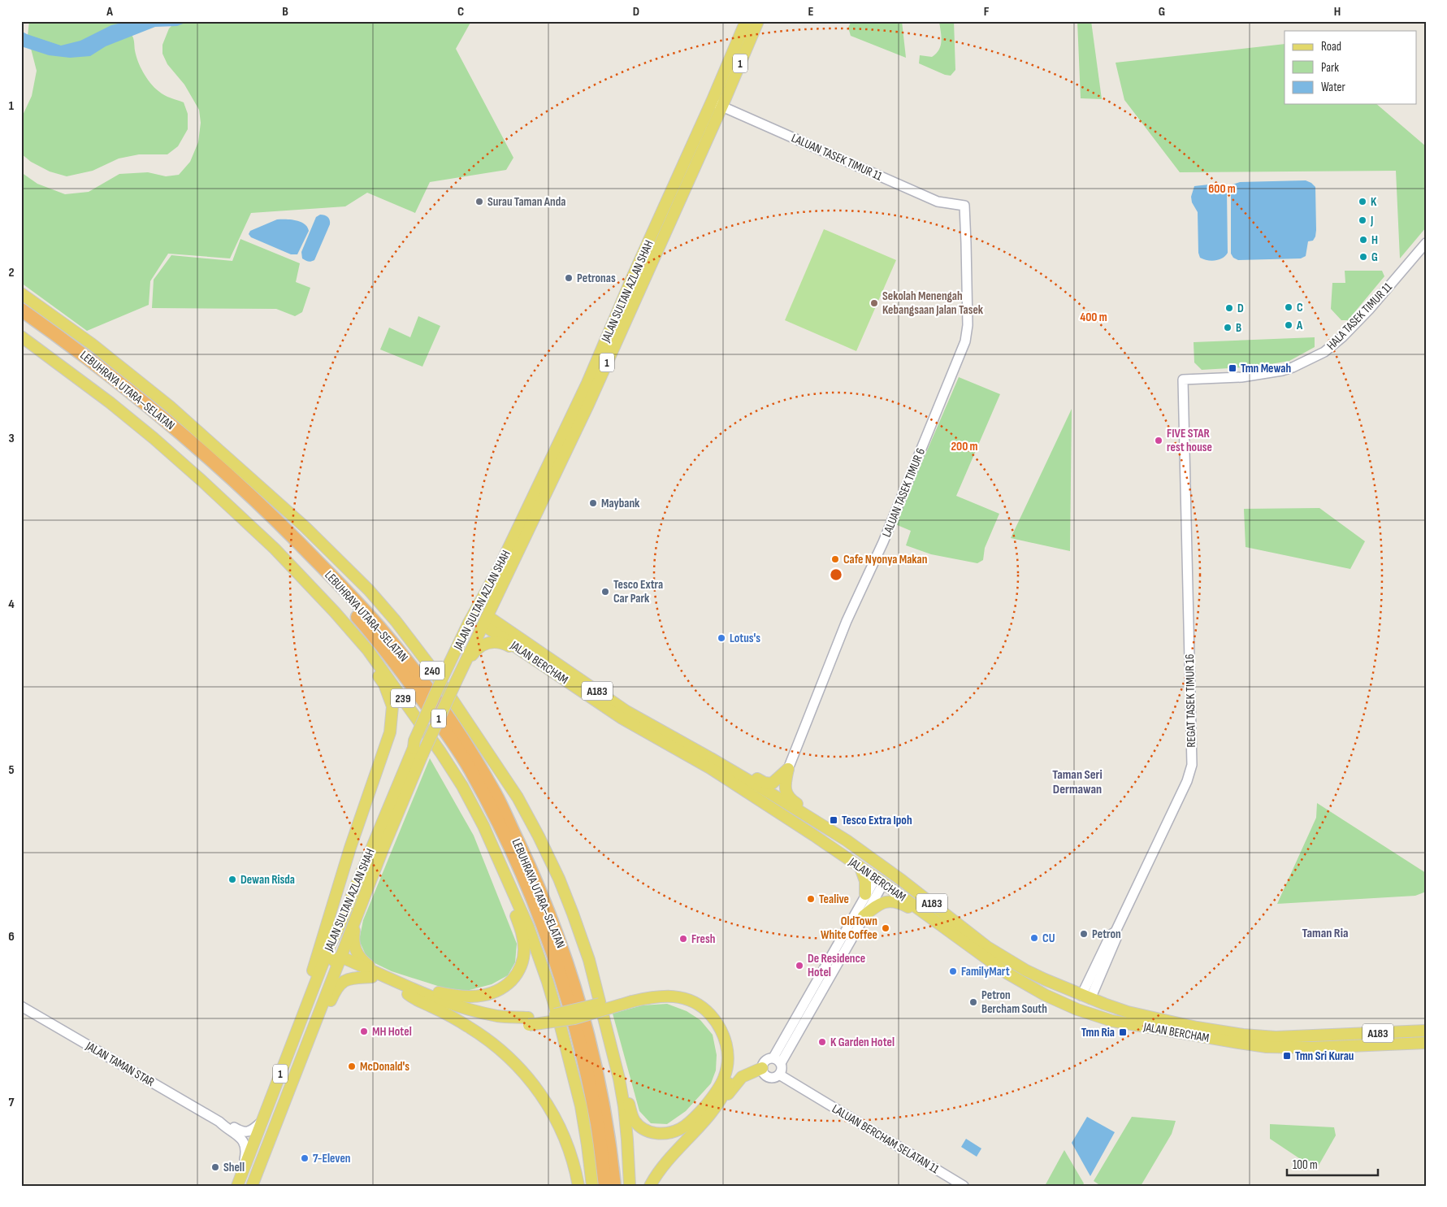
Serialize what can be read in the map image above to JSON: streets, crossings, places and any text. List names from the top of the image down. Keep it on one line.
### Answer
{"streets":{"highway":["LEBUHRAYA UTARA–SELATAN"],"main road":["1","JALAN SULTAN AZLAN SHAH","JALAN BERCHAM","240","A183","239"],"street":["LALUAN TASEK TIMUR 11","HALA TASEK TIMUR 11","LALUAN TASEK TIMUR 6","REGAT TASEK TIMUR 16","JALAN TAMAN STAR","LALUAN BERCHAM SELATAN 11"]},"crossings":[["LALUAN TASEK TIMUR 11","JALAN SULTAN AZLAN SHAH"],["LALUAN TASEK TIMUR 11","LALUAN TASEK TIMUR 6"],["JALAN SULTAN AZLAN SHAH","JALAN BERCHAM"],["JALAN SULTAN AZLAN SHAH","JALAN TAMAN STAR"],["HALA TASEK TIMUR 11","REGAT TASEK TIMUR 16"],["JALAN BERCHAM","REGAT TASEK TIMUR 16"]],"districts":["Taman Seri Dermawan","Taman Ria"],"places":{"other":["Surau Taman Anda","K","J","H","G","Petronas","Sekolah Menengah Kebangsaan Jalan Tasek","C","D","A","B","FIVE STAR rest house","Maybank","Cafe Nyonya Makan","Tesco Extra Car Park","Lotus's","Dewan Risda","Tealive","OldTown White Coffee","Petron","CU","Fresh","De Residence Hotel","FamilyMart","Petron Bercham South","MH Hotel","K Garden Hotel","McDonald's","7-Eleven","Shell"],"transit":["Tmn Mewah","Tesco Extra Ipoh","Tmn Ria","Tmn Sri Kurau"]},"legend":["Road","Park","Water"],"scale_bar":"100 m","grid":{"columns":["A","B","C","D","E","F","G","H"],"rows":["1","2","3","4","5","6","7"]},"rings":["600 m","400 m","200 m"]}
